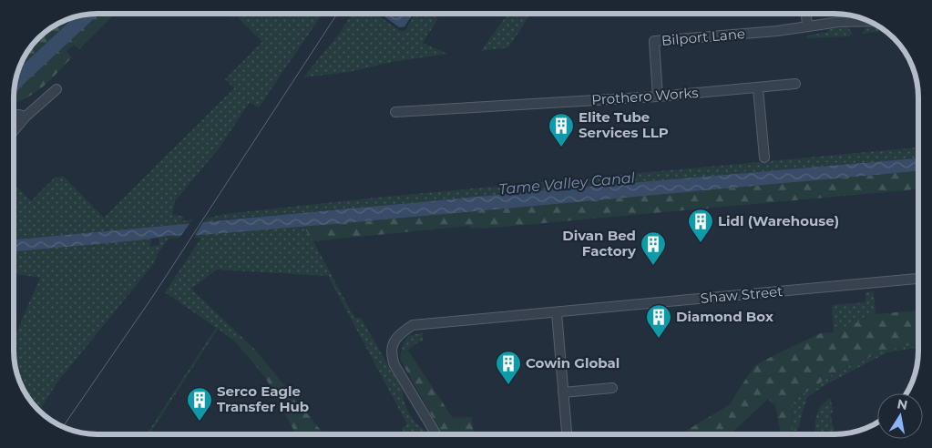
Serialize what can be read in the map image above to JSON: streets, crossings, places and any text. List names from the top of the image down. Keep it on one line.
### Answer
{"streets":{"street":["Bilport Lane","Prothero Works","Shaw Street"]},"crossings":[["Bilport Lane","Prothero Works"]],"water":["Tame Valley Canal"],"places":{"building":["Elite Tube Services LLP","Lidl (Warehouse)","Divan Bed Factory","Diamond Box","Cowin Global","Serco Eagle Transfer Hub"]},"north":"top"}
